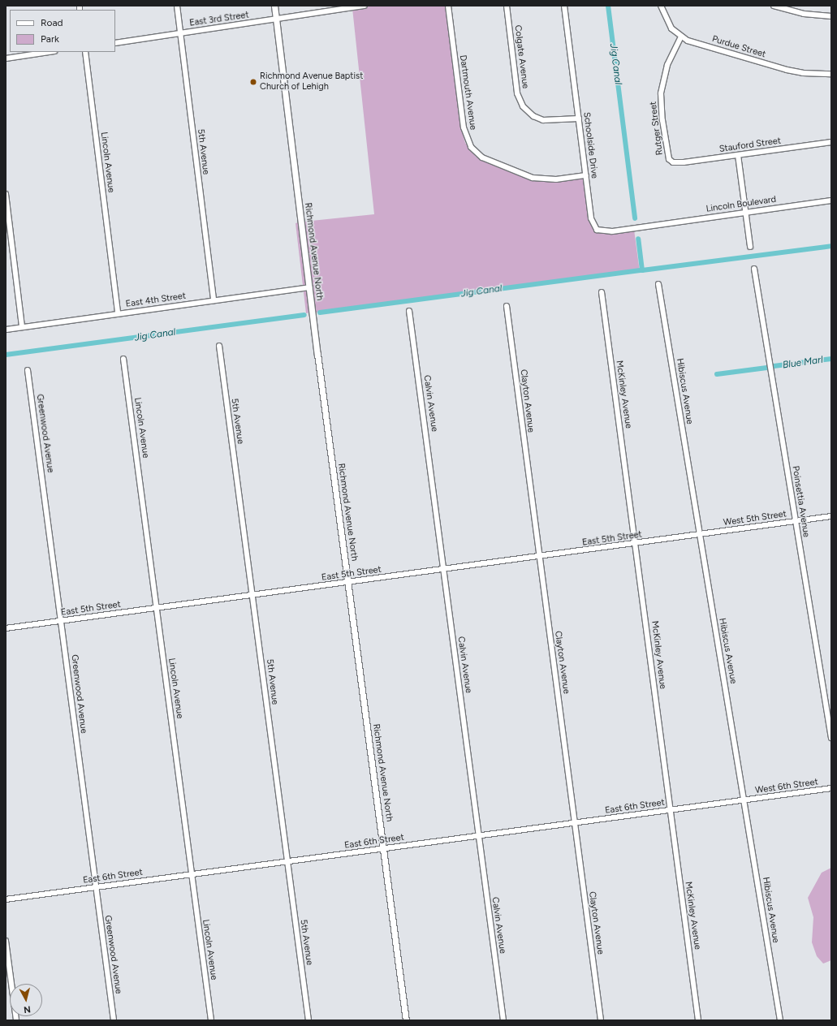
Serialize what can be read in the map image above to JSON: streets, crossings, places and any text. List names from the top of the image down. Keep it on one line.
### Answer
{"streets":{"street":["East 3rd Street","Purdue Street","Colgate Avenue","Dartmouth Avenue","Rutger Street","Schoolside Drive","Stauford Street","5th Avenue","Lincoln Avenue","Lincoln Boulevard","Richmond Avenue North","East 4th Street","Hibiscus Avenue","McKinley Avenue","Clayton Avenue","Calvin Avenue","Greenwood Avenue","Poinsettia Avenue","West 5th Street","East 5th Street","West 6th Street","East 6th Street"]},"crossings":[["East 3rd Street","5th Avenue"],["East 3rd Street","Richmond Avenue North"],["Purdue Street","Rutger Street"],["Colgate Avenue","Schoolside Drive"],["Dartmouth Avenue","Schoolside Drive"],["Rutger Street","Stauford Street"],["Schoolside Drive","Lincoln Boulevard"],["5th Avenue","East 4th Street"],["5th Avenue","East 5th Street"],["5th Avenue","East 6th Street"],["Lincoln Avenue","East 4th Street"],["Lincoln Avenue","East 5th Street"],["Lincoln Avenue","East 6th Street"],["Richmond Avenue North","East 4th Street"],["Richmond Avenue North","East 5th Street"],["Richmond Avenue North","East 6th Street"],["Hibiscus Avenue","West 5th Street"],["Hibiscus Avenue","East 5th Street"],["Hibiscus Avenue","West 6th Street"],["Hibiscus Avenue","East 6th Street"],["McKinley Avenue","East 5th Street"],["McKinley Avenue","East 6th Street"],["Clayton Avenue","East 5th Street"],["Clayton Avenue","East 6th Street"],["Calvin Avenue","East 5th Street"],["Calvin Avenue","East 6th Street"],["Greenwood Avenue","East 5th Street"],["Greenwood Avenue","East 6th Street"],["Poinsettia Avenue","West 5th Street"],["West 5th Street","East 5th Street"],["West 6th Street","East 6th Street"]],"water":["Jig Canal","Blue Marl"],"places":["Richmond Avenue Baptist Church of Lehigh"],"legend":["Road","Park"],"north":"bottom"}
